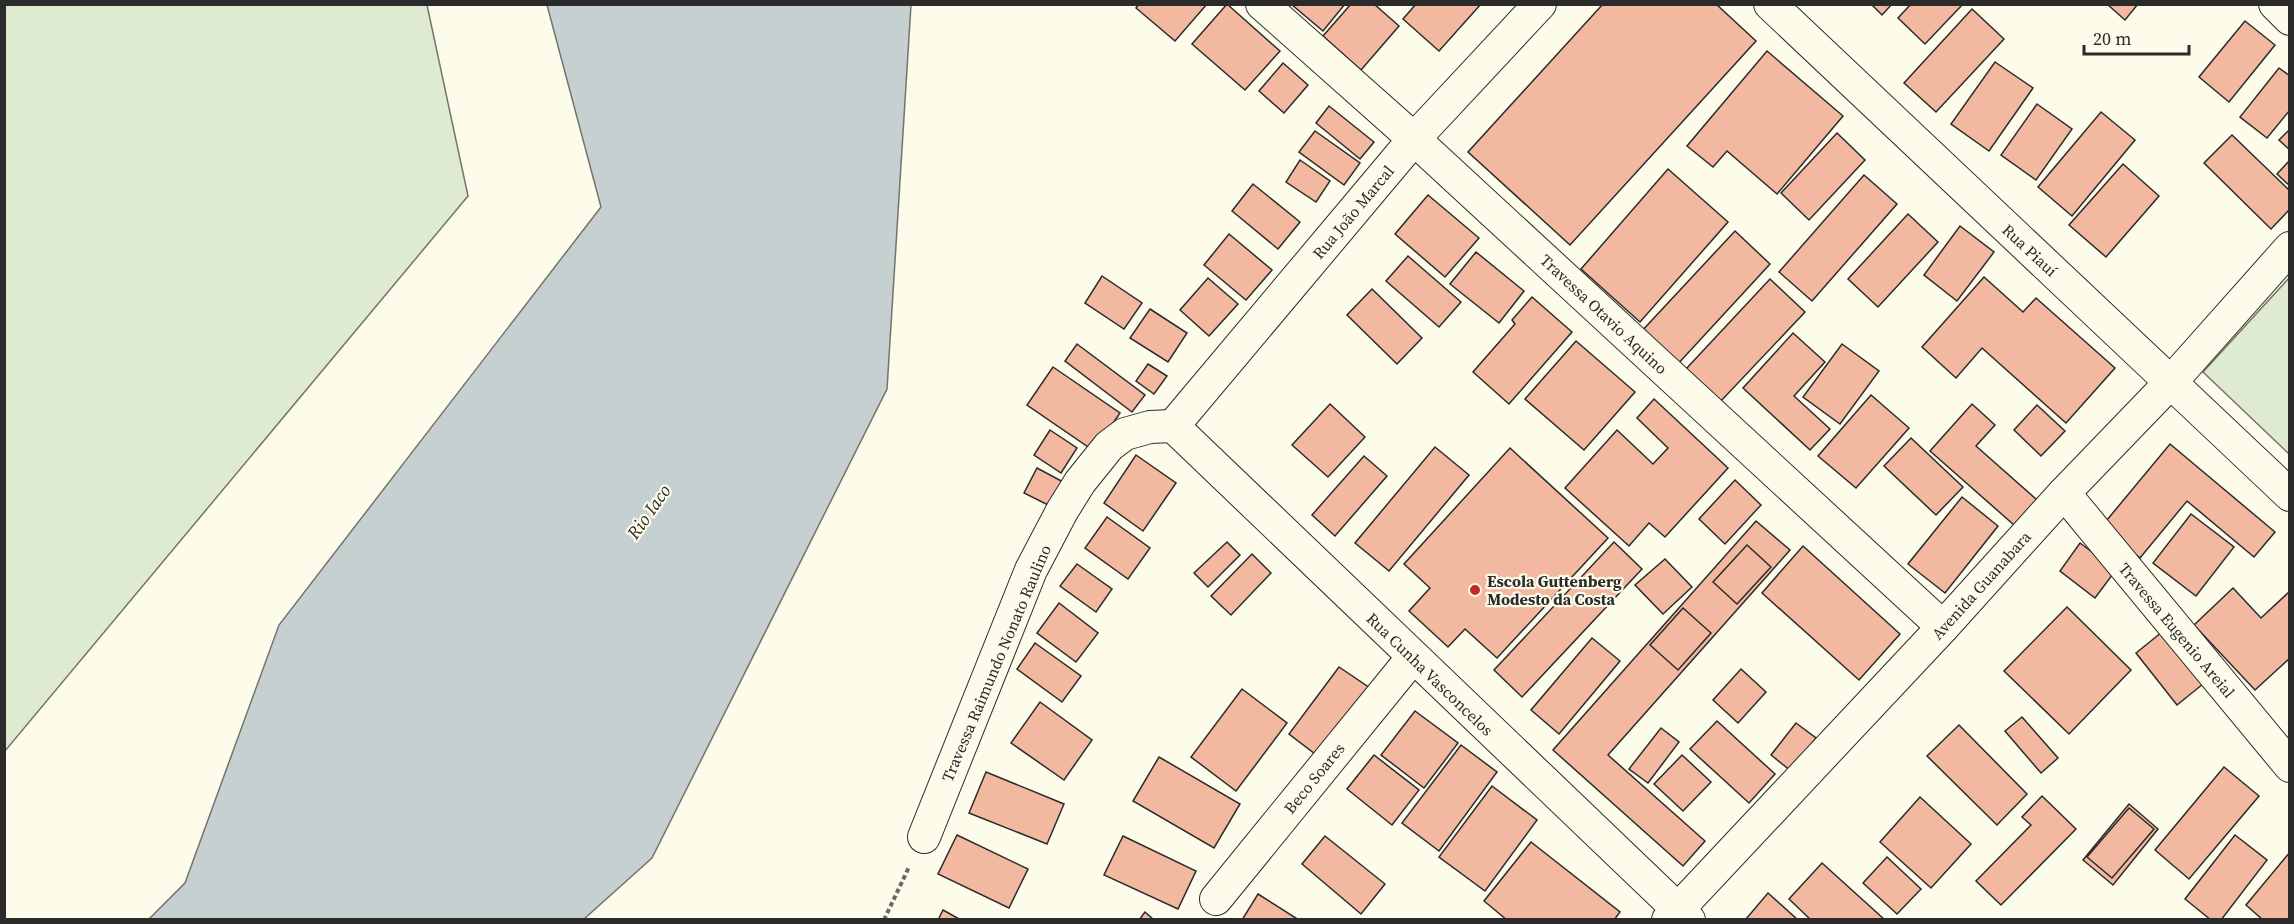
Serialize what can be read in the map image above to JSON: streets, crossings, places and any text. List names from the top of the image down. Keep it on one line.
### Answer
{"streets":{"street":["Rua João Marcal","Rua Piauí","Travessa Otavio Aquino","Avenida Guanabara","Travessa Eugenio Areial","Travessa Raimundo Nonato Raulino","Rua Cunha Vasconcelos","Beco Soares"]},"crossings":[["Rua João Marcal","Travessa Otavio Aquino"],["Rua João Marcal","Travessa Raimundo Nonato Raulino"],["Rua João Marcal","Rua Cunha Vasconcelos"],["Rua Piauí","Avenida Guanabara"],["Travessa Otavio Aquino","Avenida Guanabara"],["Avenida Guanabara","Travessa Eugenio Areial"],["Avenida Guanabara","Rua Cunha Vasconcelos"],["Travessa Raimundo Nonato Raulino","Rua Cunha Vasconcelos"],["Rua Cunha Vasconcelos","Beco Soares"]],"water":["Rio Iaco"],"places":["Escola Guttenberg Modesto da Costa"],"scale_bar":"20 m"}
